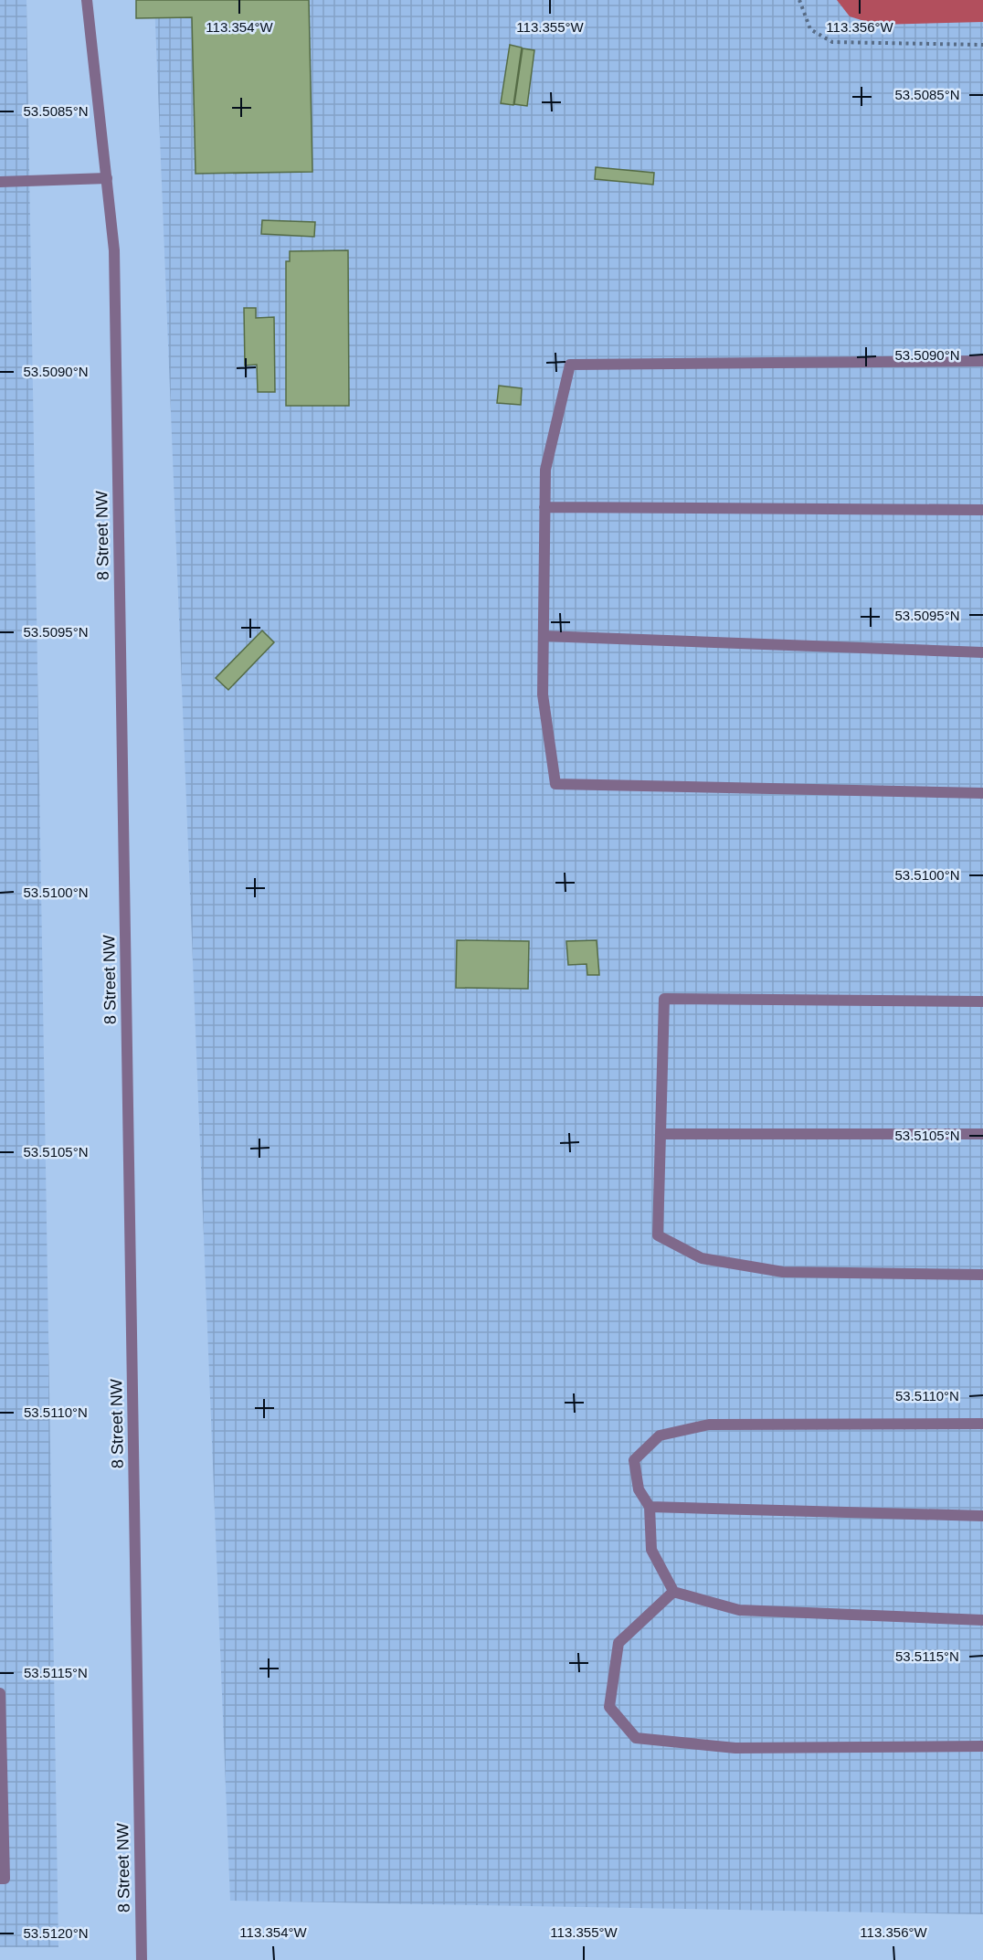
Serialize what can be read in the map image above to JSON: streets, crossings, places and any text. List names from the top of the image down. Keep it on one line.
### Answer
{"streets":{"street":["8 Street NW"]},"coordinates":["113.354°W","113.355°W","113.356°W","53.5085°N","53.5090°N","53.5095°N","53.5100°N","53.5105°N","53.5110°N","53.5115°N","53.5120°N"]}
